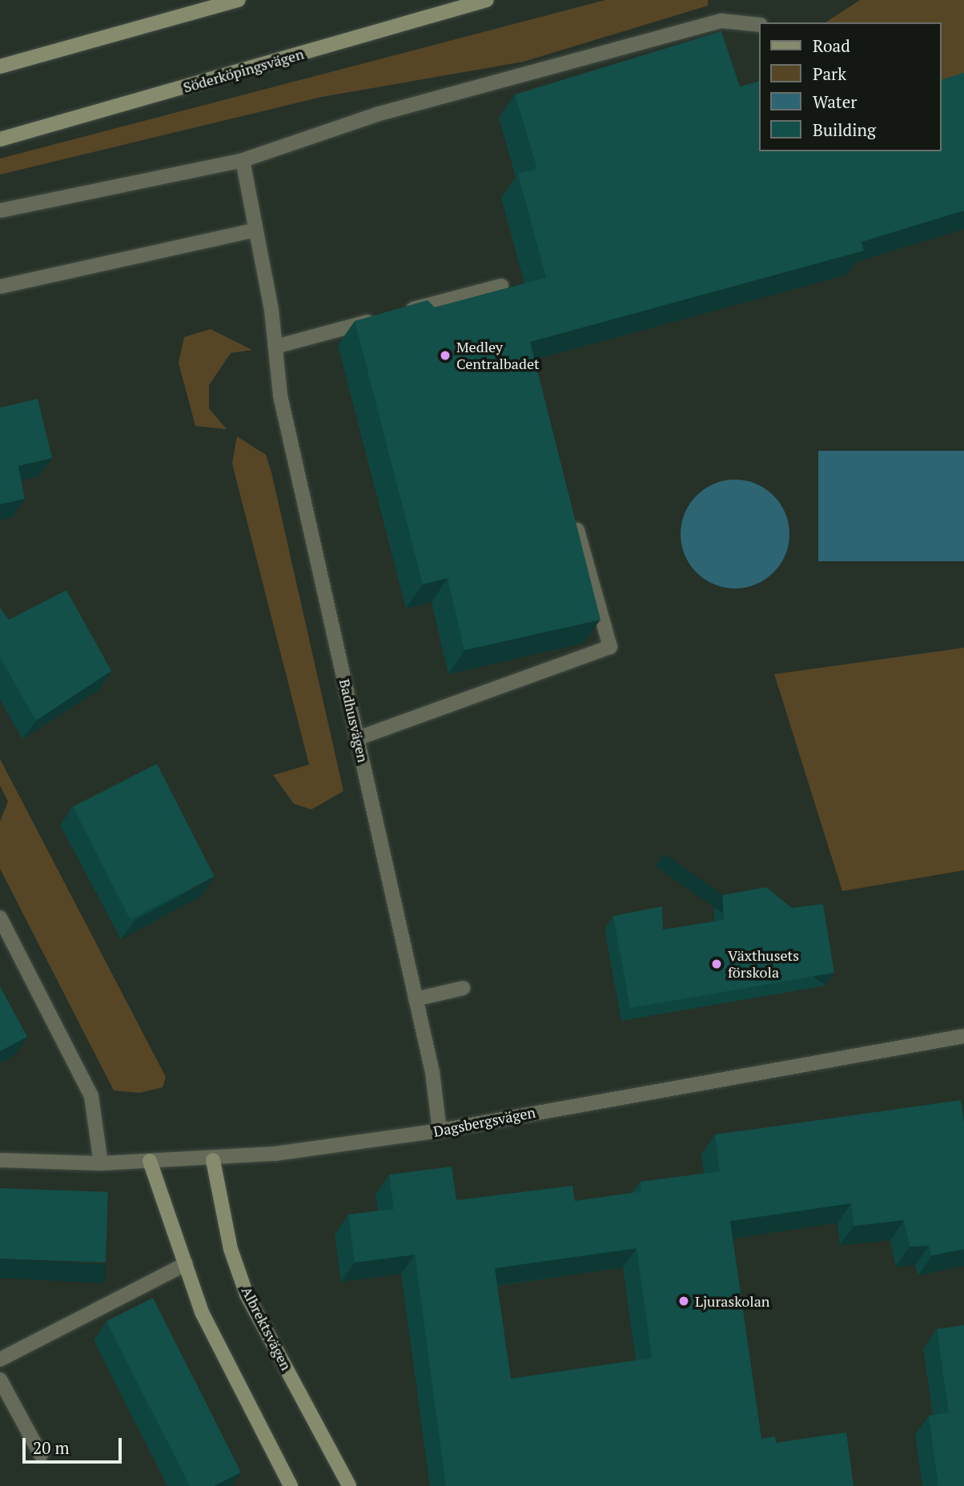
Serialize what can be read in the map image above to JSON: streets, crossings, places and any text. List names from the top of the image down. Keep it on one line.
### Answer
{"streets":{"main road":["Söderköpingsvägen","Albrektsvägen"],"street":["Badhusvägen","Dagsbergsvägen"]},"crossings":[["Badhusvägen","Dagsbergsvägen"],["Dagsbergsvägen","Albrektsvägen"]],"places":["Medley Centralbadet","Växthusets förskola","Ljuraskolan"],"legend":["Road","Park","Water","Building"],"scale_bar":"20 m"}
